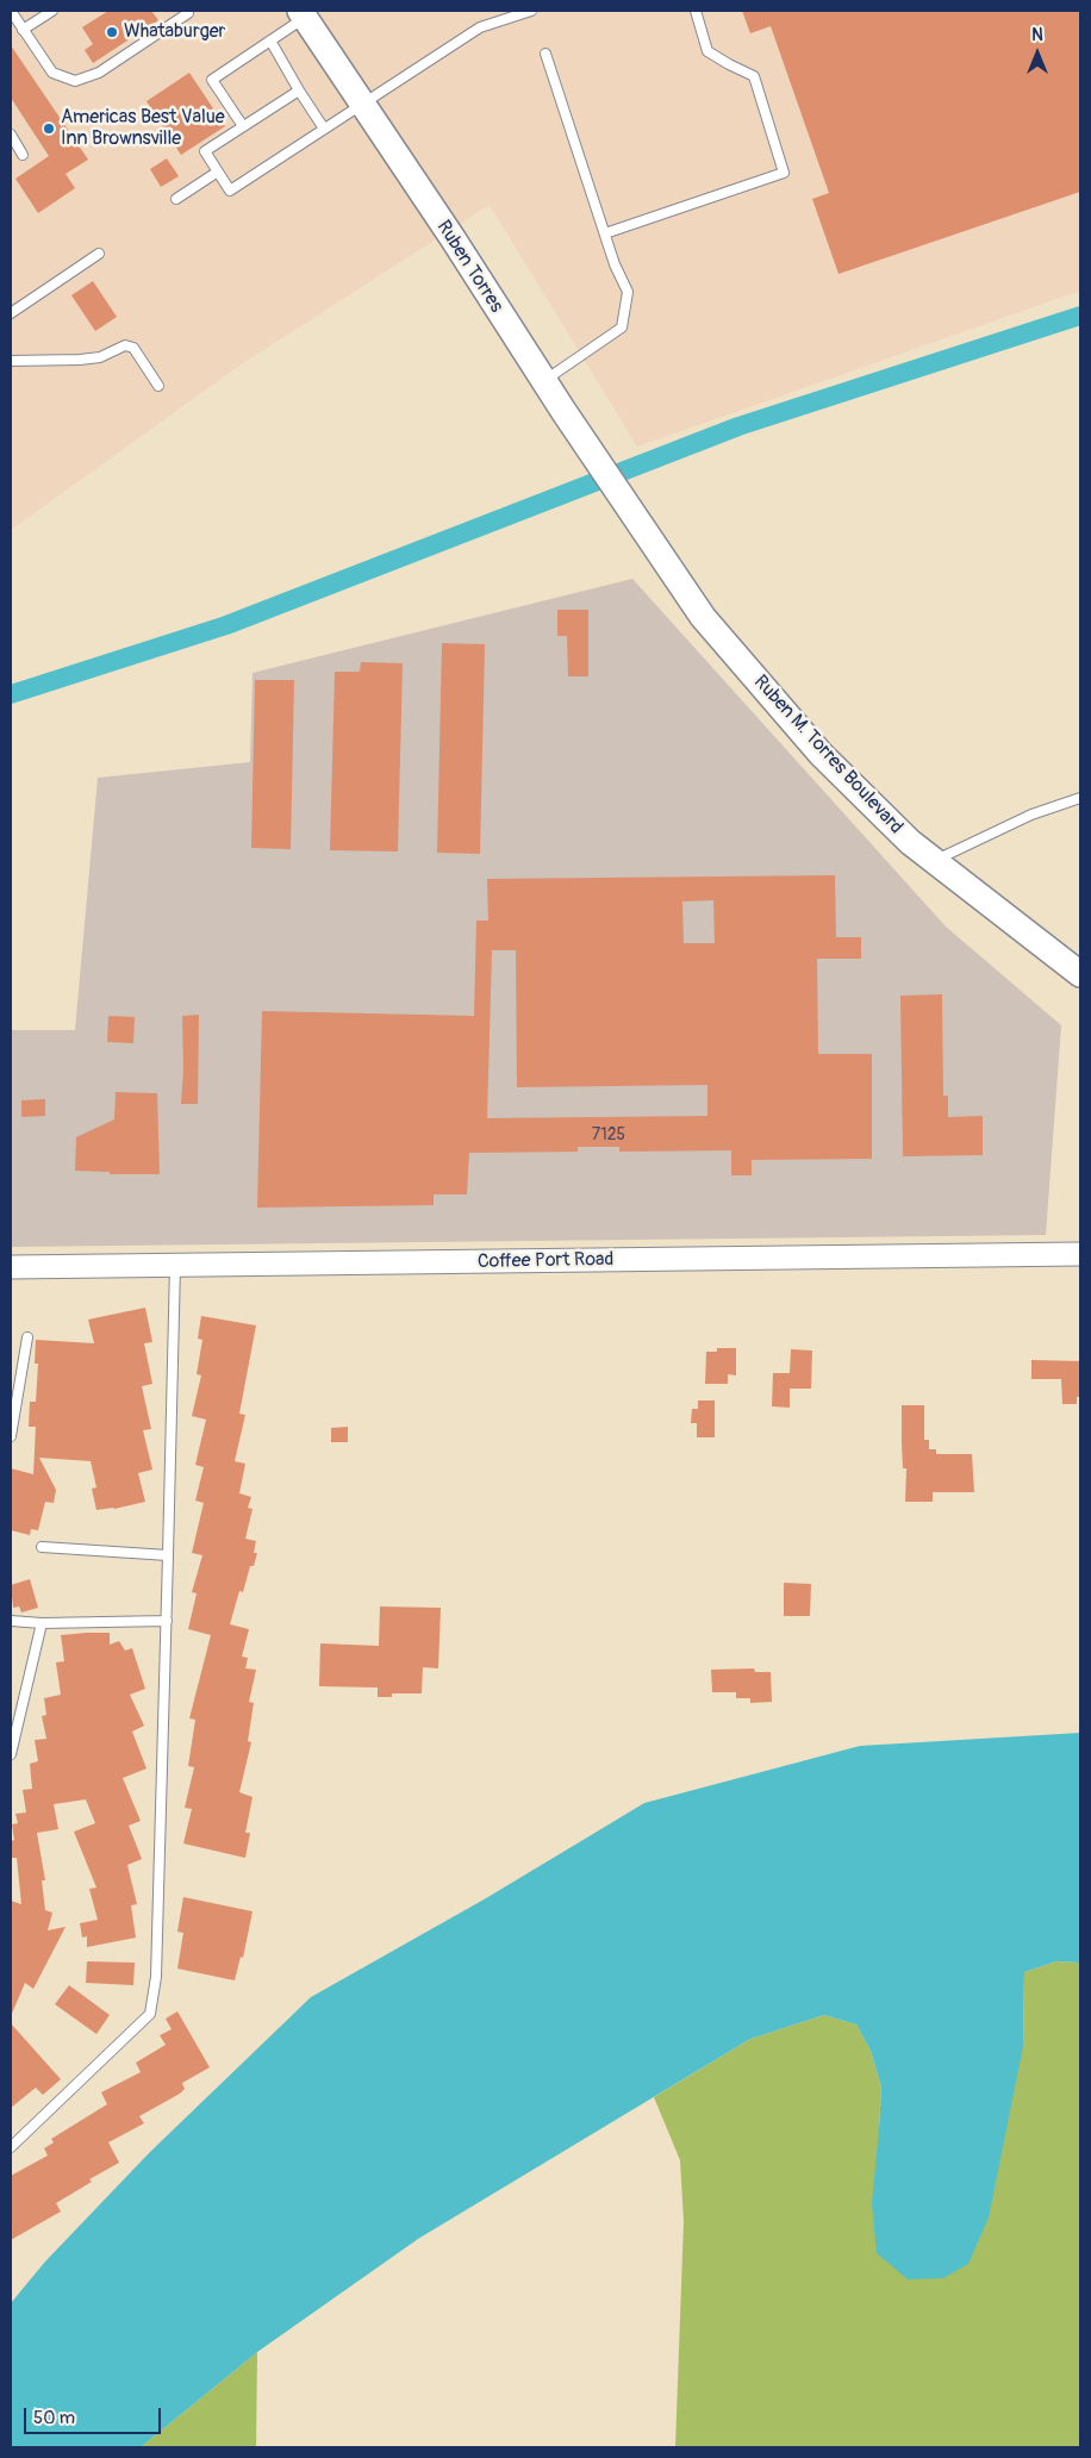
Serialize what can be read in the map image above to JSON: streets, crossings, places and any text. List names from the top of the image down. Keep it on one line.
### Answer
{"streets":{"main road":["Ruben Torres","Ruben M. Torres Boulevard"],"street":["Coffee Port Road"]},"crossings":[["Ruben Torres","Ruben M. Torres Boulevard"]],"places":["Whataburger","Americas Best Value Inn Brownsville"],"house_numbers":["7125"],"scale_bar":"50 m","north":"top"}
